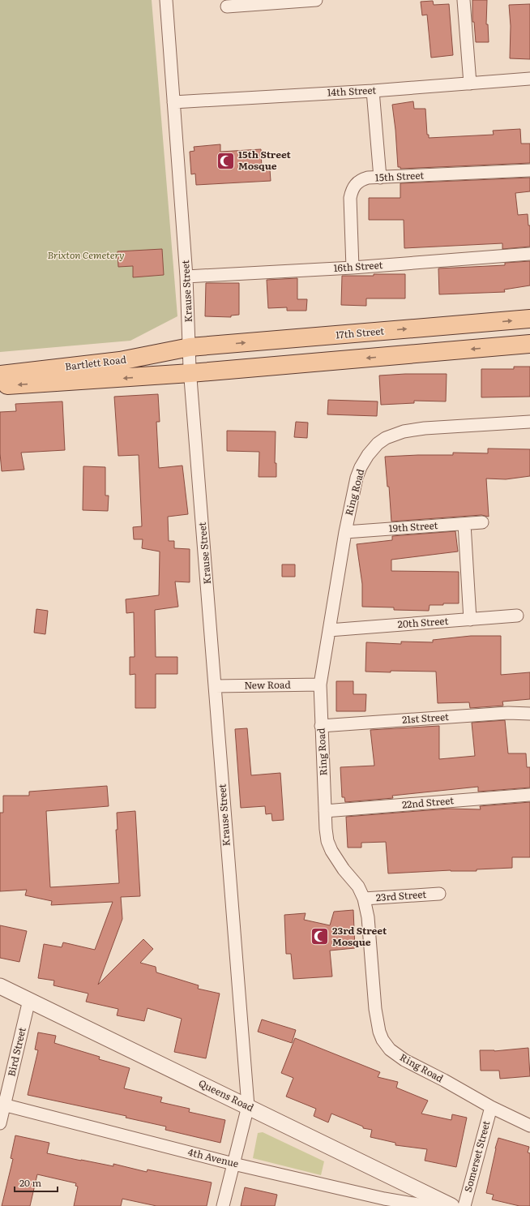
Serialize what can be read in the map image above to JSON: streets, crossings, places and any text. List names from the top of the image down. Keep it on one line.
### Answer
{"streets":{"main road":["17th Street","Bartlett Road"],"street":["14th Street","15th Street","16th Street","Krause Street","Ring Road","19th Street","20th Street","New Road","21st Street","22nd Street","23rd Street","Bird Street","Queens Road","Somerset Street","4th Avenue"]},"crossings":[["14th Street","Krause Street"],["15th Street","16th Street"],["16th Street","Krause Street"],["Krause Street","17th Street"],["Krause Street","Bartlett Road"],["Krause Street","New Road"],["Krause Street","Queens Road"],["Krause Street","4th Avenue"],["17th Street","Bartlett Road"],["Ring Road","19th Street"],["Ring Road","20th Street"],["Ring Road","New Road"],["Ring Road","21st Street"],["Ring Road","22nd Street"],["Ring Road","23rd Street"],["Ring Road","Somerset Street"],["Bird Street","Queens Road"],["Bird Street","4th Avenue"]],"parks":["Brixton Cemetery"],"places":{"mosque":["15th Street Mosque","23rd Street Mosque"]},"scale_bar":"20 m"}
